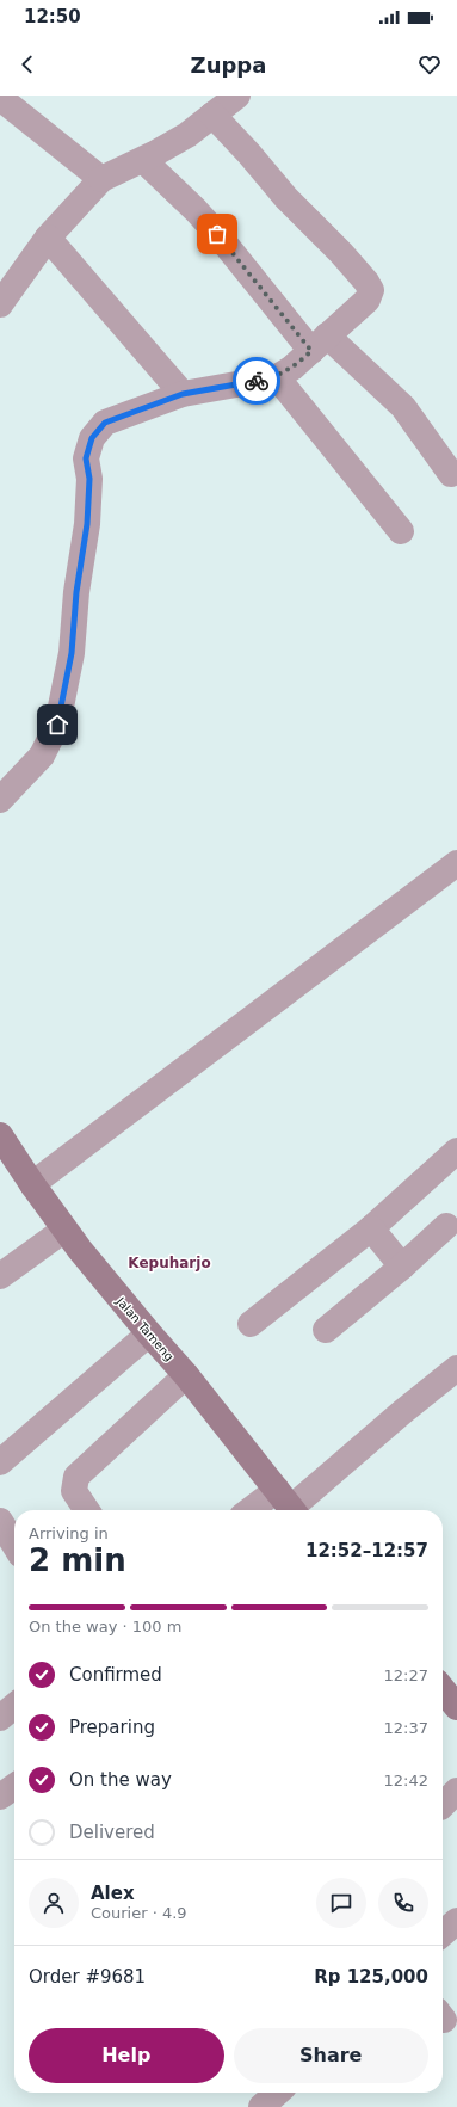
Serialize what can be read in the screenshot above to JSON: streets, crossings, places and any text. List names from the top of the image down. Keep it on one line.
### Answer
{"streets":{"street":["Jalan Tameng"]},"districts":["Kepuharjo"],"page":{"status":"12:50","header":"Zuppa","heading":["2 min","Arriving in","12:52–12:57"],"panel":["Alex","Courier · 4.9","Order #9681","Rp 125,000"],"bar":"On the way · 100 m","list":[["Confirmed","12:27"],["Preparing","12:37"],["On the way","12:42"],"Delivered"],"buttons":["Help","Share"]}}
